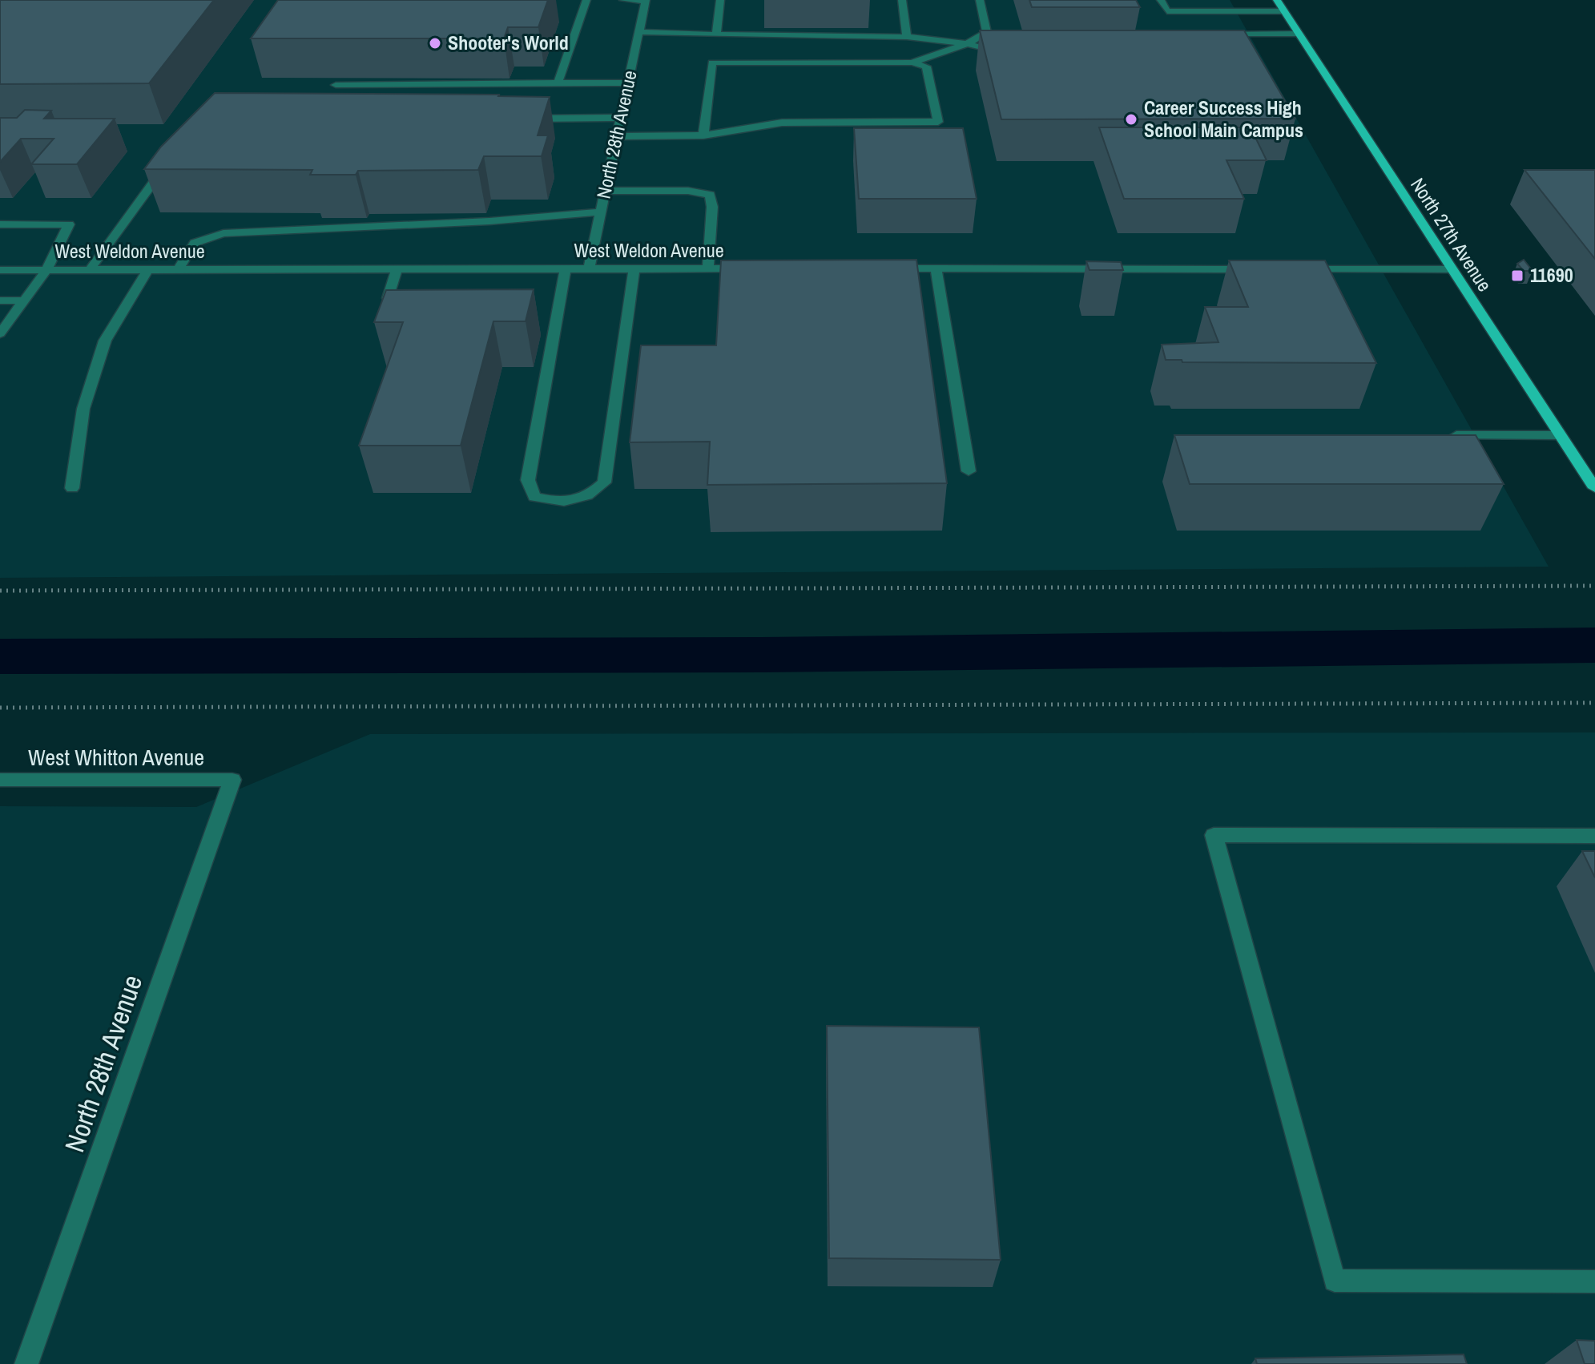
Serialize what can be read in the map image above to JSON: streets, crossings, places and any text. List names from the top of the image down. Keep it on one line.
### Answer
{"streets":{"main road":["North 27th Avenue"],"street":["North 28th Avenue","West Weldon Avenue","West Whitton Avenue"]},"crossings":[["North 28th Avenue","West Weldon Avenue"],["North 28th Avenue","West Whitton Avenue"]],"places":{"other":["Shooter's World","Career Success High School Main Campus"],"transit":["11690"]}}
